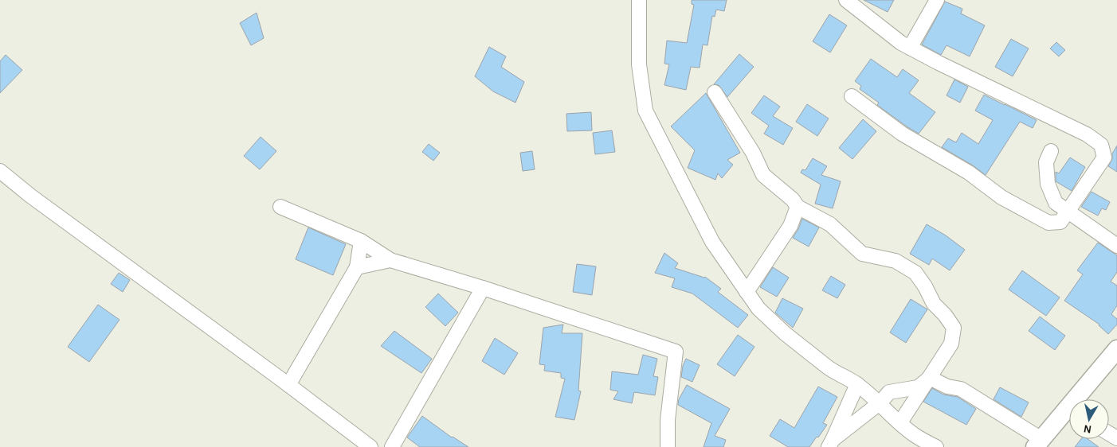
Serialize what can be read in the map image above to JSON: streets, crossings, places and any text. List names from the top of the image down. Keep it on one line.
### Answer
{"north":"bottom"}
